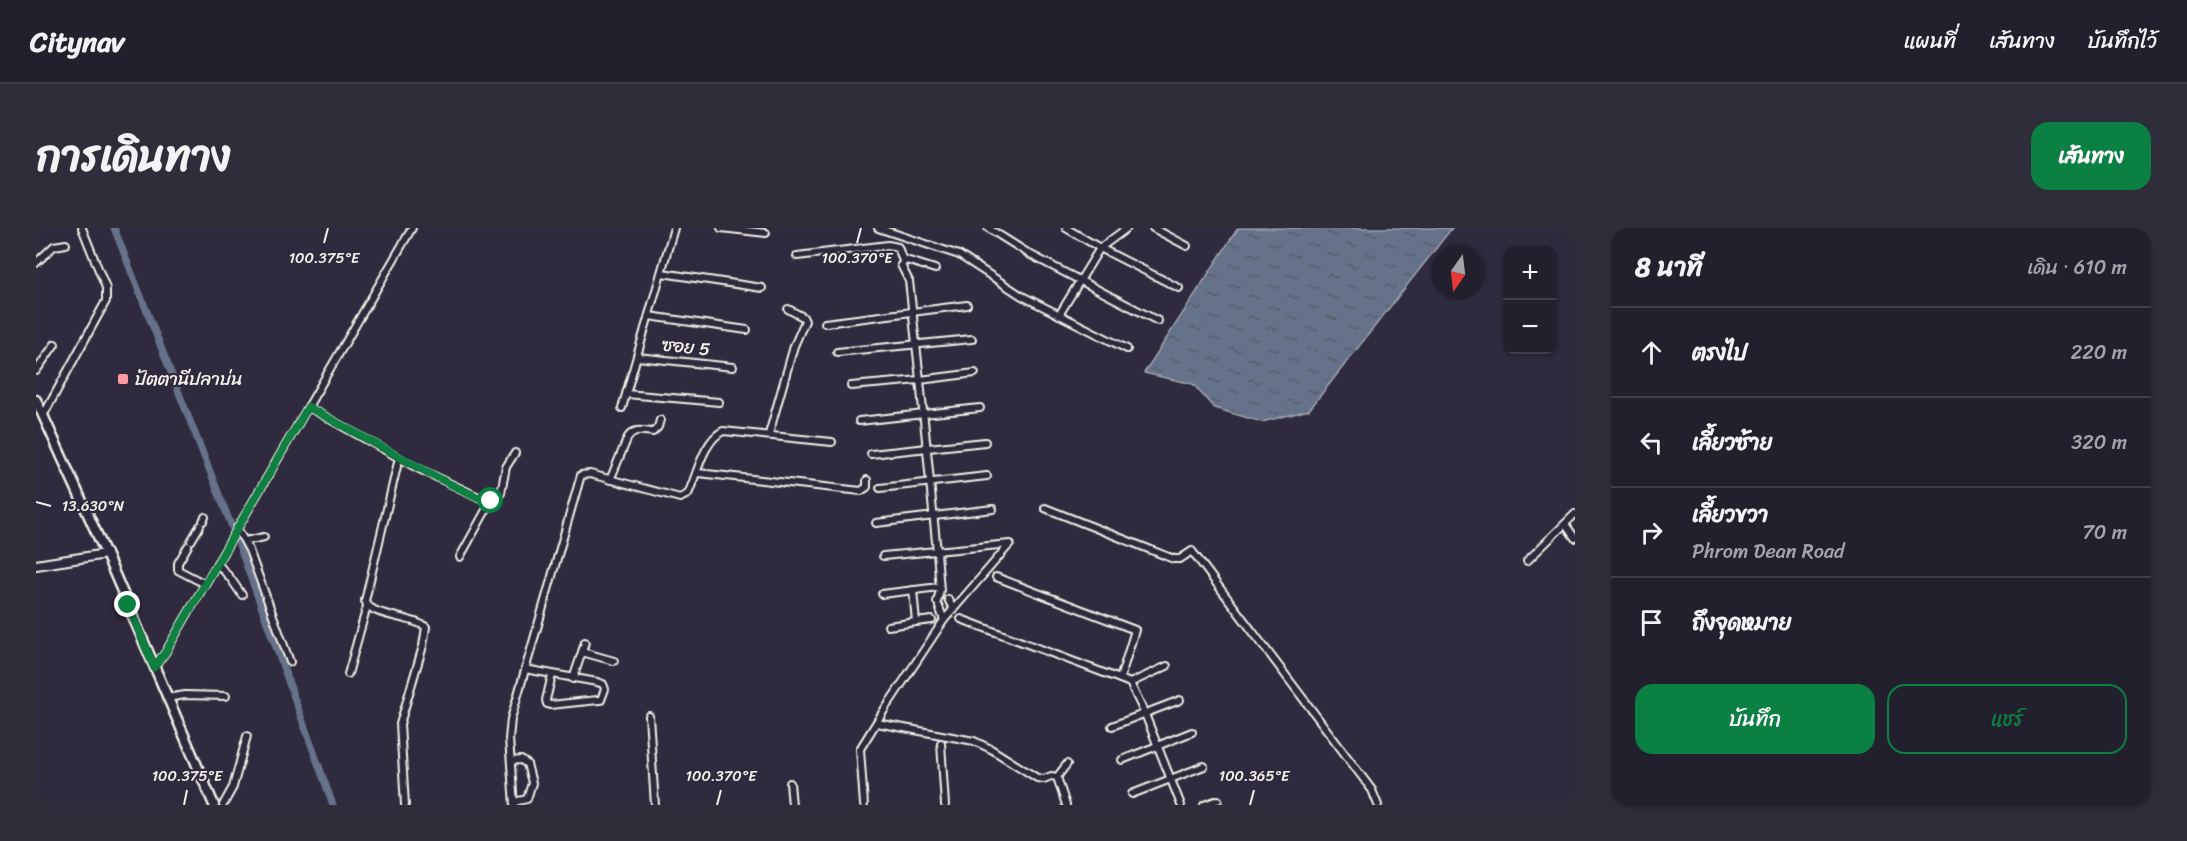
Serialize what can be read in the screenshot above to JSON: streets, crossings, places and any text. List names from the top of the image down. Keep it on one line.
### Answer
{"streets":{"street":["ซอย 5"]},"places":{"transit":["ปัตตานีปลาบ่น"]},"north":"bottom","page":{"header":"Citynav","nav":["แผนที่","เส้นทาง","บันทึกไว้"],"title":"การเดินทาง","buttons":["เส้นทาง",["บันทึก","แชร์"]],"heading":["8 นาที","เดิน · 610 m"],"map_buttons":["+","−"],"list":[["ตรงไป","220 m"],["เลี้ยวซ้าย","320 m"],["เลี้ยวขวา","Phrom Dean Road","70 m"],"ถึงจุดหมาย"]},"coordinates":["100.375°E","100.370°E","13.630°N","100.365°E"]}
